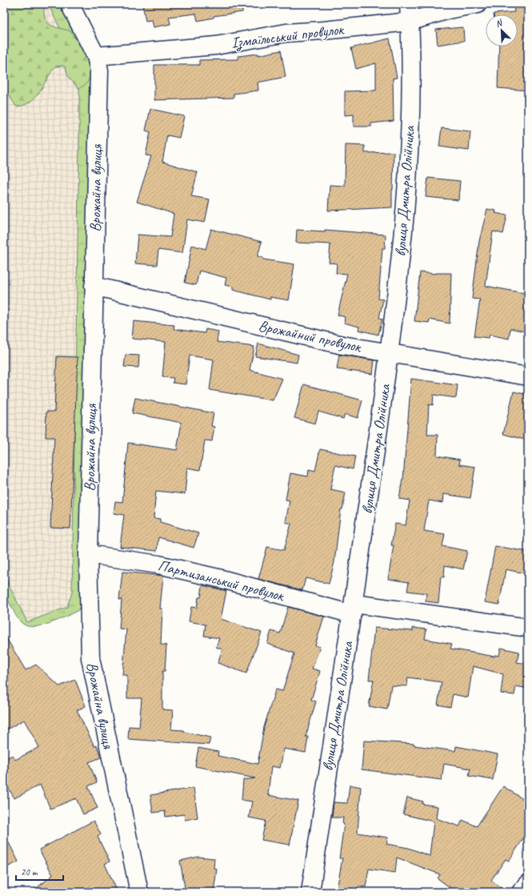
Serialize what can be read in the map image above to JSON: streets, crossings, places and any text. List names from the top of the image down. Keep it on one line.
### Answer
{"streets":{"street":["Ізмаїльський провулок","Врожайна вулиця","вулиця Дмитра Олійника","Врожайний провулок","Партизанський провулок"]},"crossings":[["Ізмаїльський провулок","Врожайна вулиця"],["Ізмаїльський провулок","вулиця Дмитра Олійника"],["Врожайна вулиця","Врожайний провулок"],["Врожайна вулиця","Партизанський провулок"],["вулиця Дмитра Олійника","Врожайний провулок"],["вулиця Дмитра Олійника","Партизанський провулок"]],"scale_bar":"20 m","north":"top left"}
